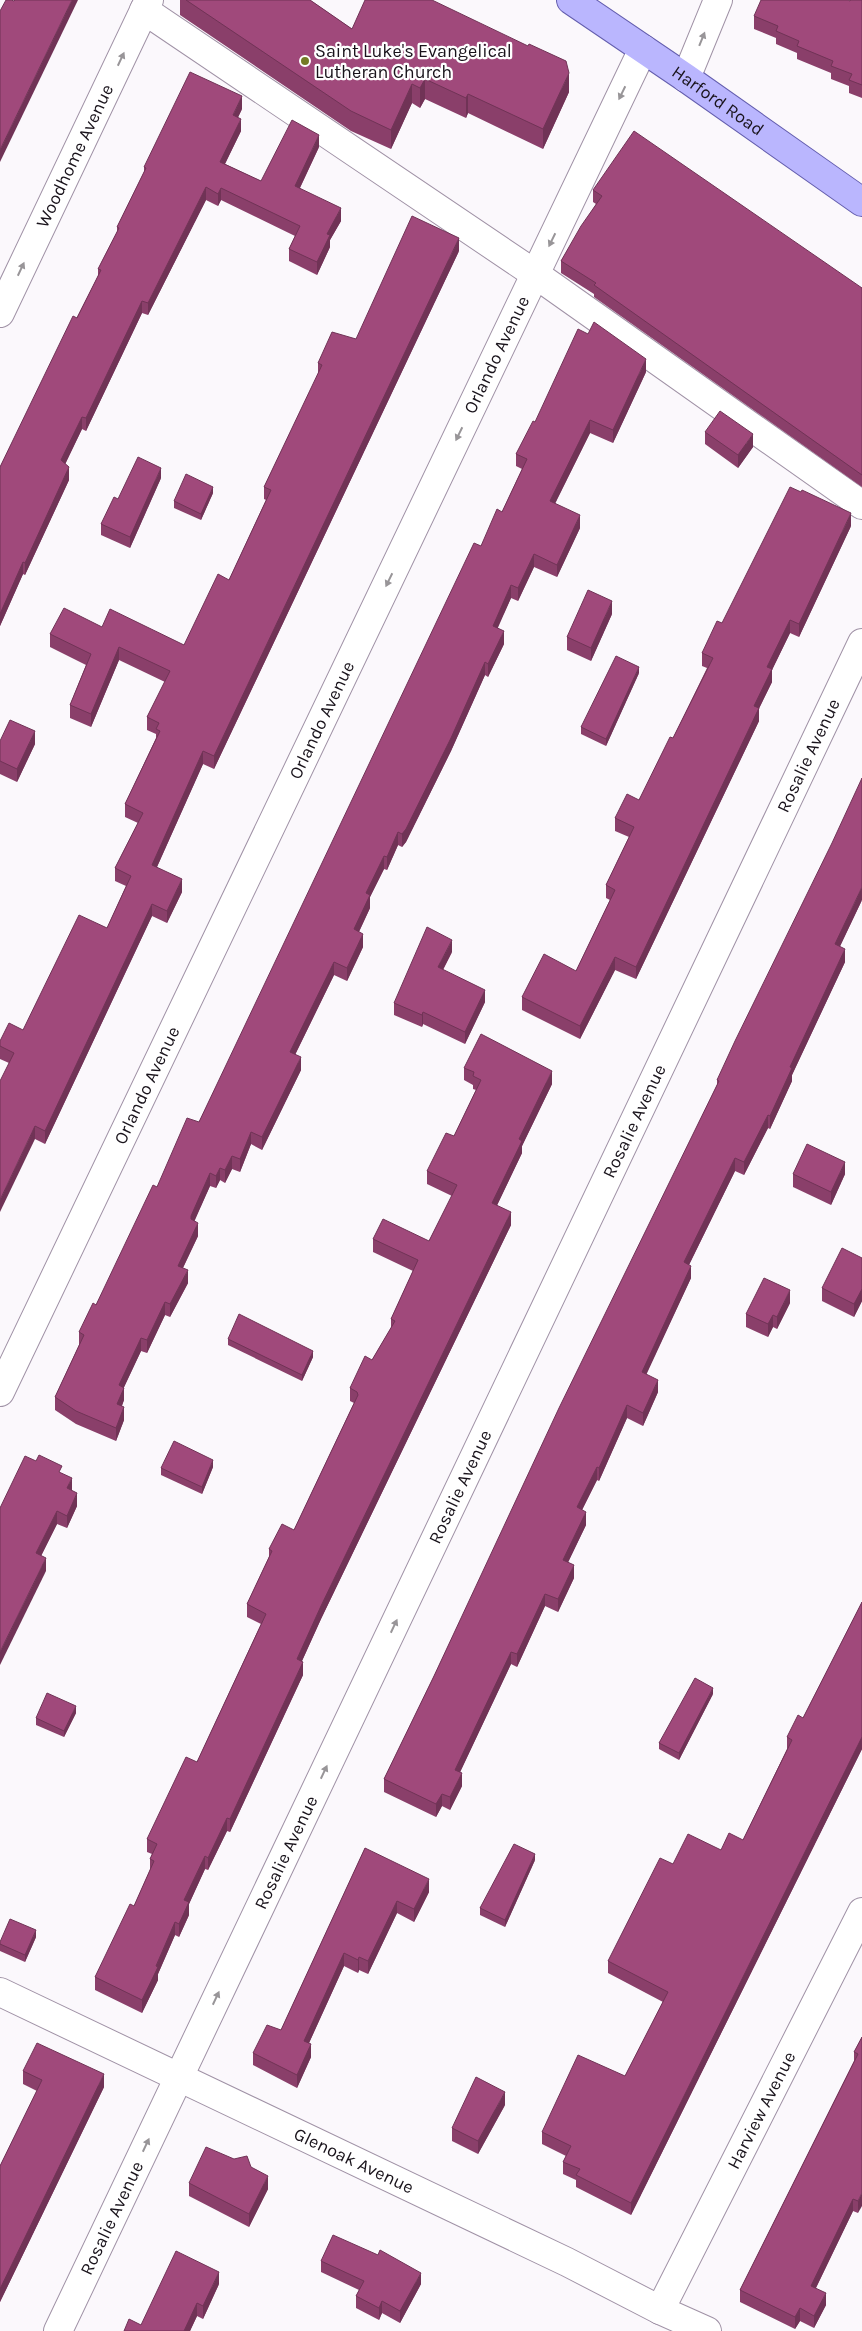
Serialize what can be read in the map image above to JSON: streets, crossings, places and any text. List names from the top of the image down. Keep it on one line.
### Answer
{"streets":{"main road":["Harford Road"],"street":["Woodhome Avenue","Orlando Avenue","Rosalie Avenue","Harview Avenue","Glenoak Avenue"]},"crossings":[["Harford Road","Orlando Avenue"],["Rosalie Avenue","Glenoak Avenue"],["Harview Avenue","Glenoak Avenue"]],"one_way":["Woodhome Avenue","Orlando Avenue","Rosalie Avenue"],"places":["Saint Luke's Evangelical Lutheran Church"]}
